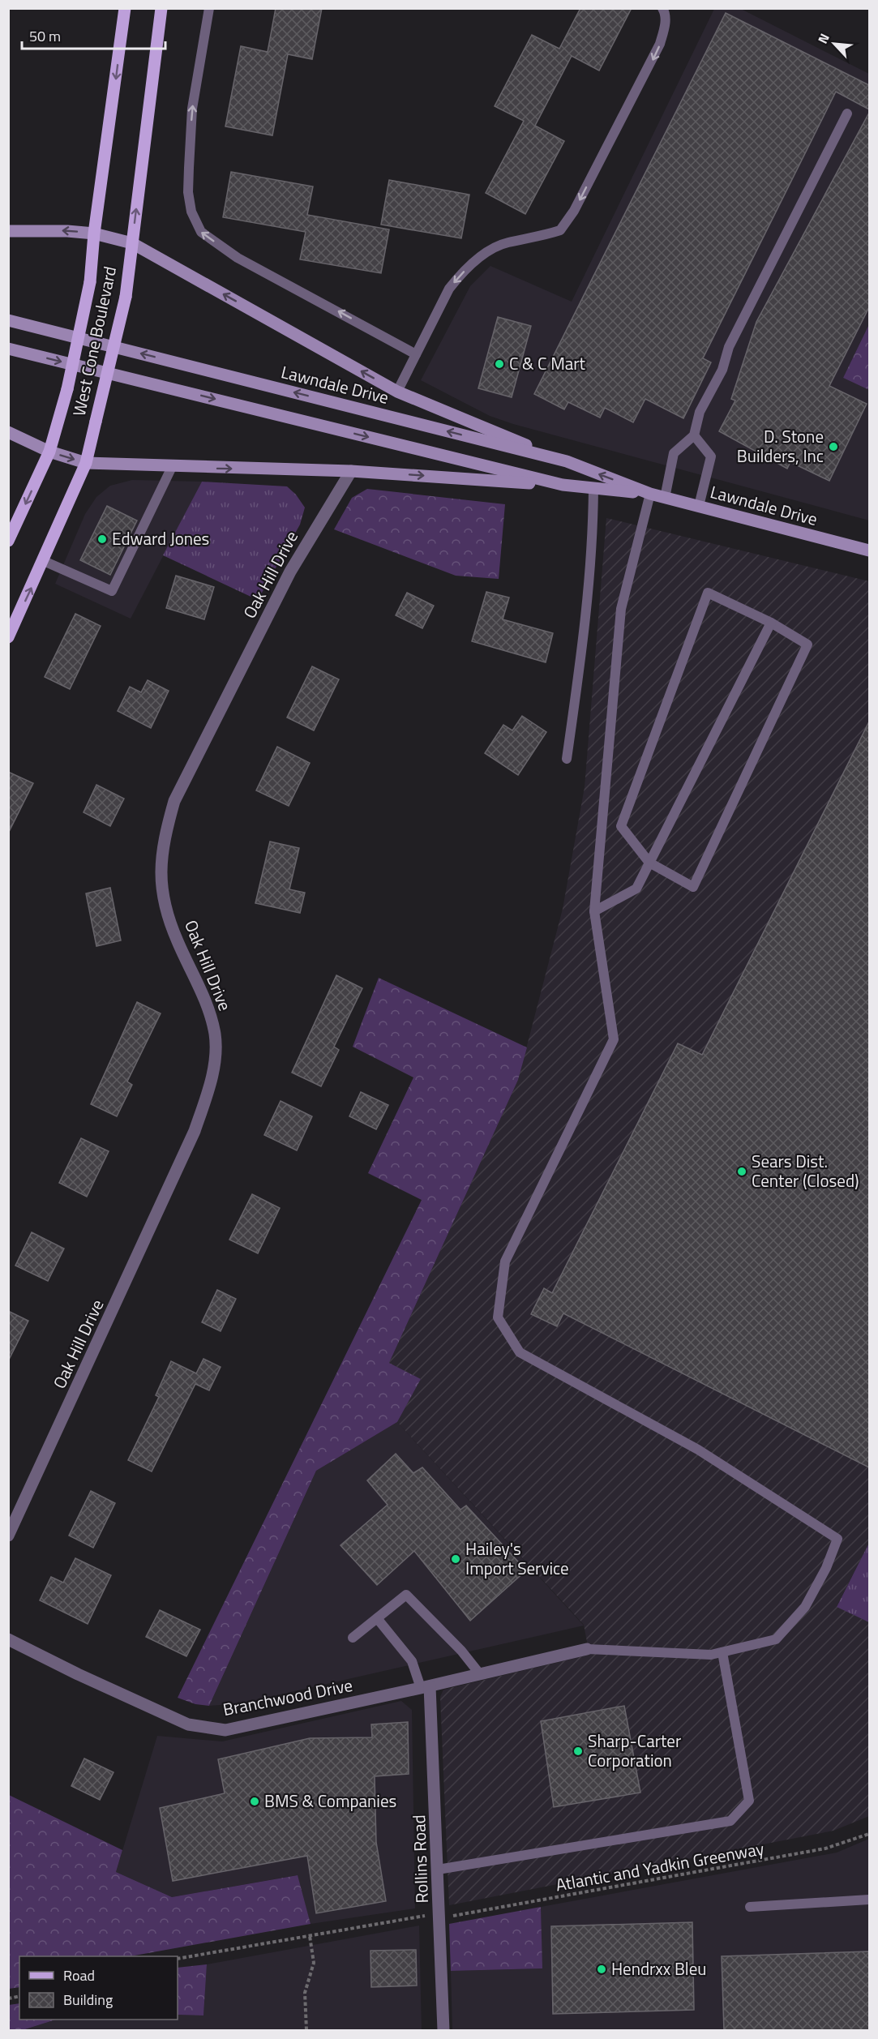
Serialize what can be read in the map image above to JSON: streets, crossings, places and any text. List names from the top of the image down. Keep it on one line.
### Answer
{"streets":{"main road":["West Cone Boulevard","Lawndale Drive"],"street":["Oak Hill Drive","Branchwood Drive","Rollins Road"],"path":["Atlantic and Yadkin Greenway"]},"crossings":[["Branchwood Drive","Rollins Road"]],"places":["C & C Mart","D. Stone Builders, Inc","Edward Jones","Sears Dist. Center (Closed)","Hailey's Import Service","Sharp-Carter Corporation","BMS & Companies","Hendrxx Bleu"],"legend":["Road","Building"],"scale_bar":"50 m","north":"top left"}
